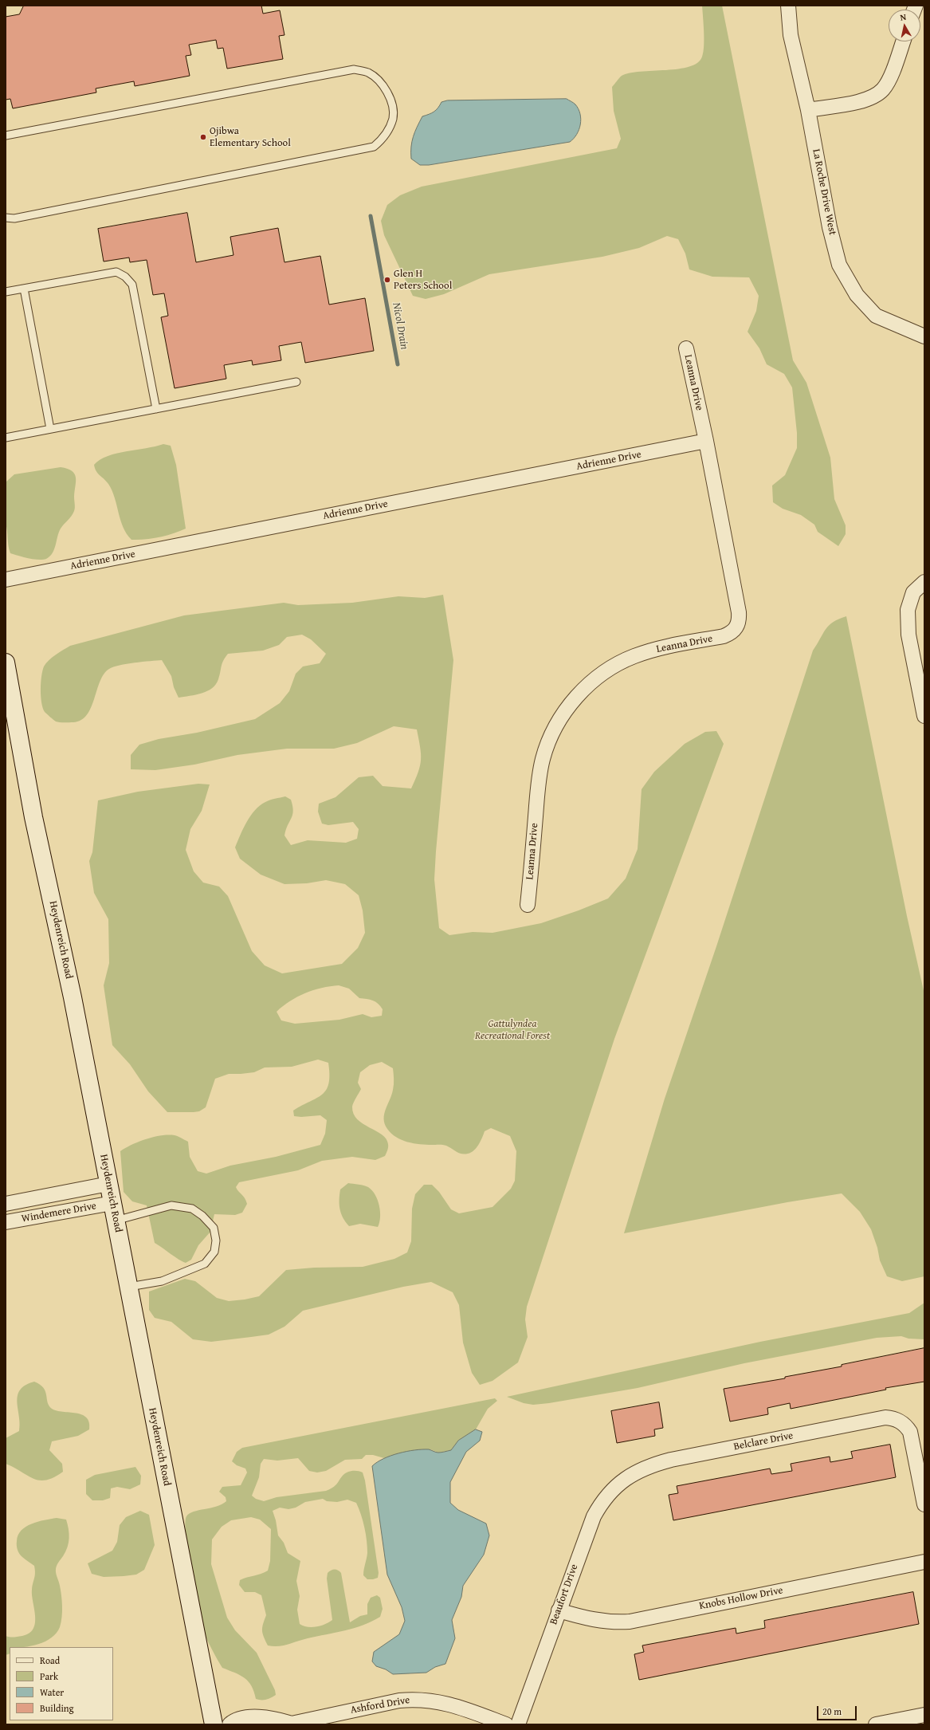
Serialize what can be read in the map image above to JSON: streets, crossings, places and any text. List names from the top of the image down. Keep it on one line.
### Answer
{"streets":{"street":["La Roche Drive West","Leanna Drive","Adrienne Drive","Heydenreich Road","Windemere Drive","Belclare Drive","Beaufort Drive","Knobs Hollow Drive","Ashford Drive"]},"crossings":[["Leanna Drive","Adrienne Drive"],["Heydenreich Road","Windemere Drive"],["Belclare Drive","Beaufort Drive"],["Beaufort Drive","Knobs Hollow Drive"]],"water":["Nicol Drain"],"parks":["Gattulyndea Recreational Forest"],"places":["Ojibwa Elementary School","Glen H Peters School"],"legend":["Road","Park","Water","Building"],"scale_bar":"20 m","north":"top"}
